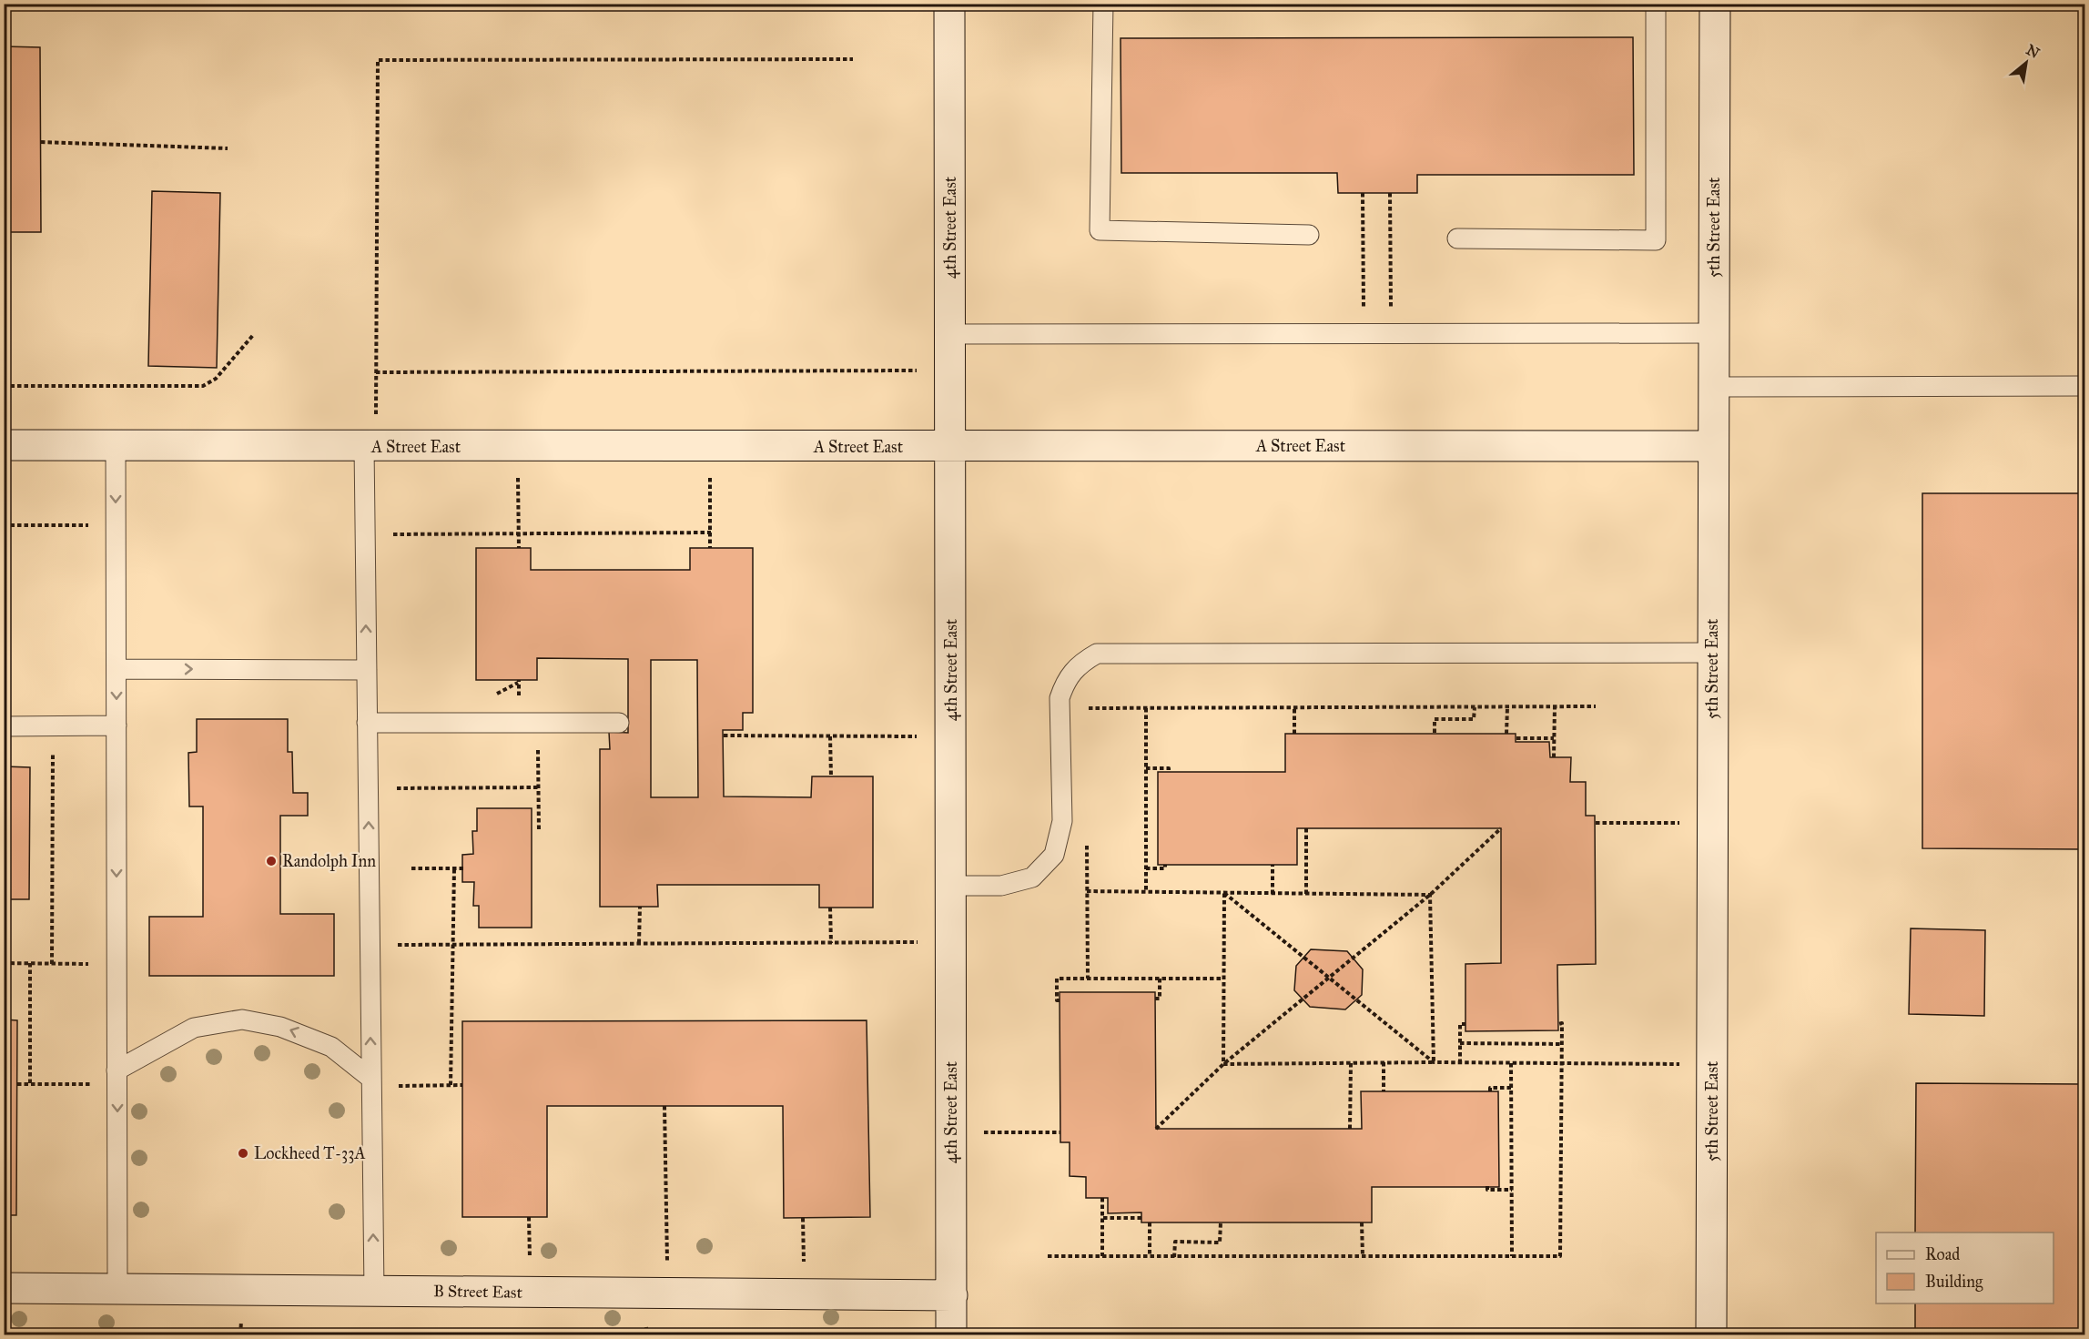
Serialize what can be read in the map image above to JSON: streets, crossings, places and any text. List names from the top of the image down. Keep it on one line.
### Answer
{"streets":{"street":["4th Street East","5th Street East","A Street East","B Street East"]},"crossings":[["4th Street East","A Street East"],["4th Street East","B Street East"],["5th Street East","A Street East"]],"places":["Randolph Inn","Lockheed T-33A"],"legend":["Road","Building"],"north":"top right"}
